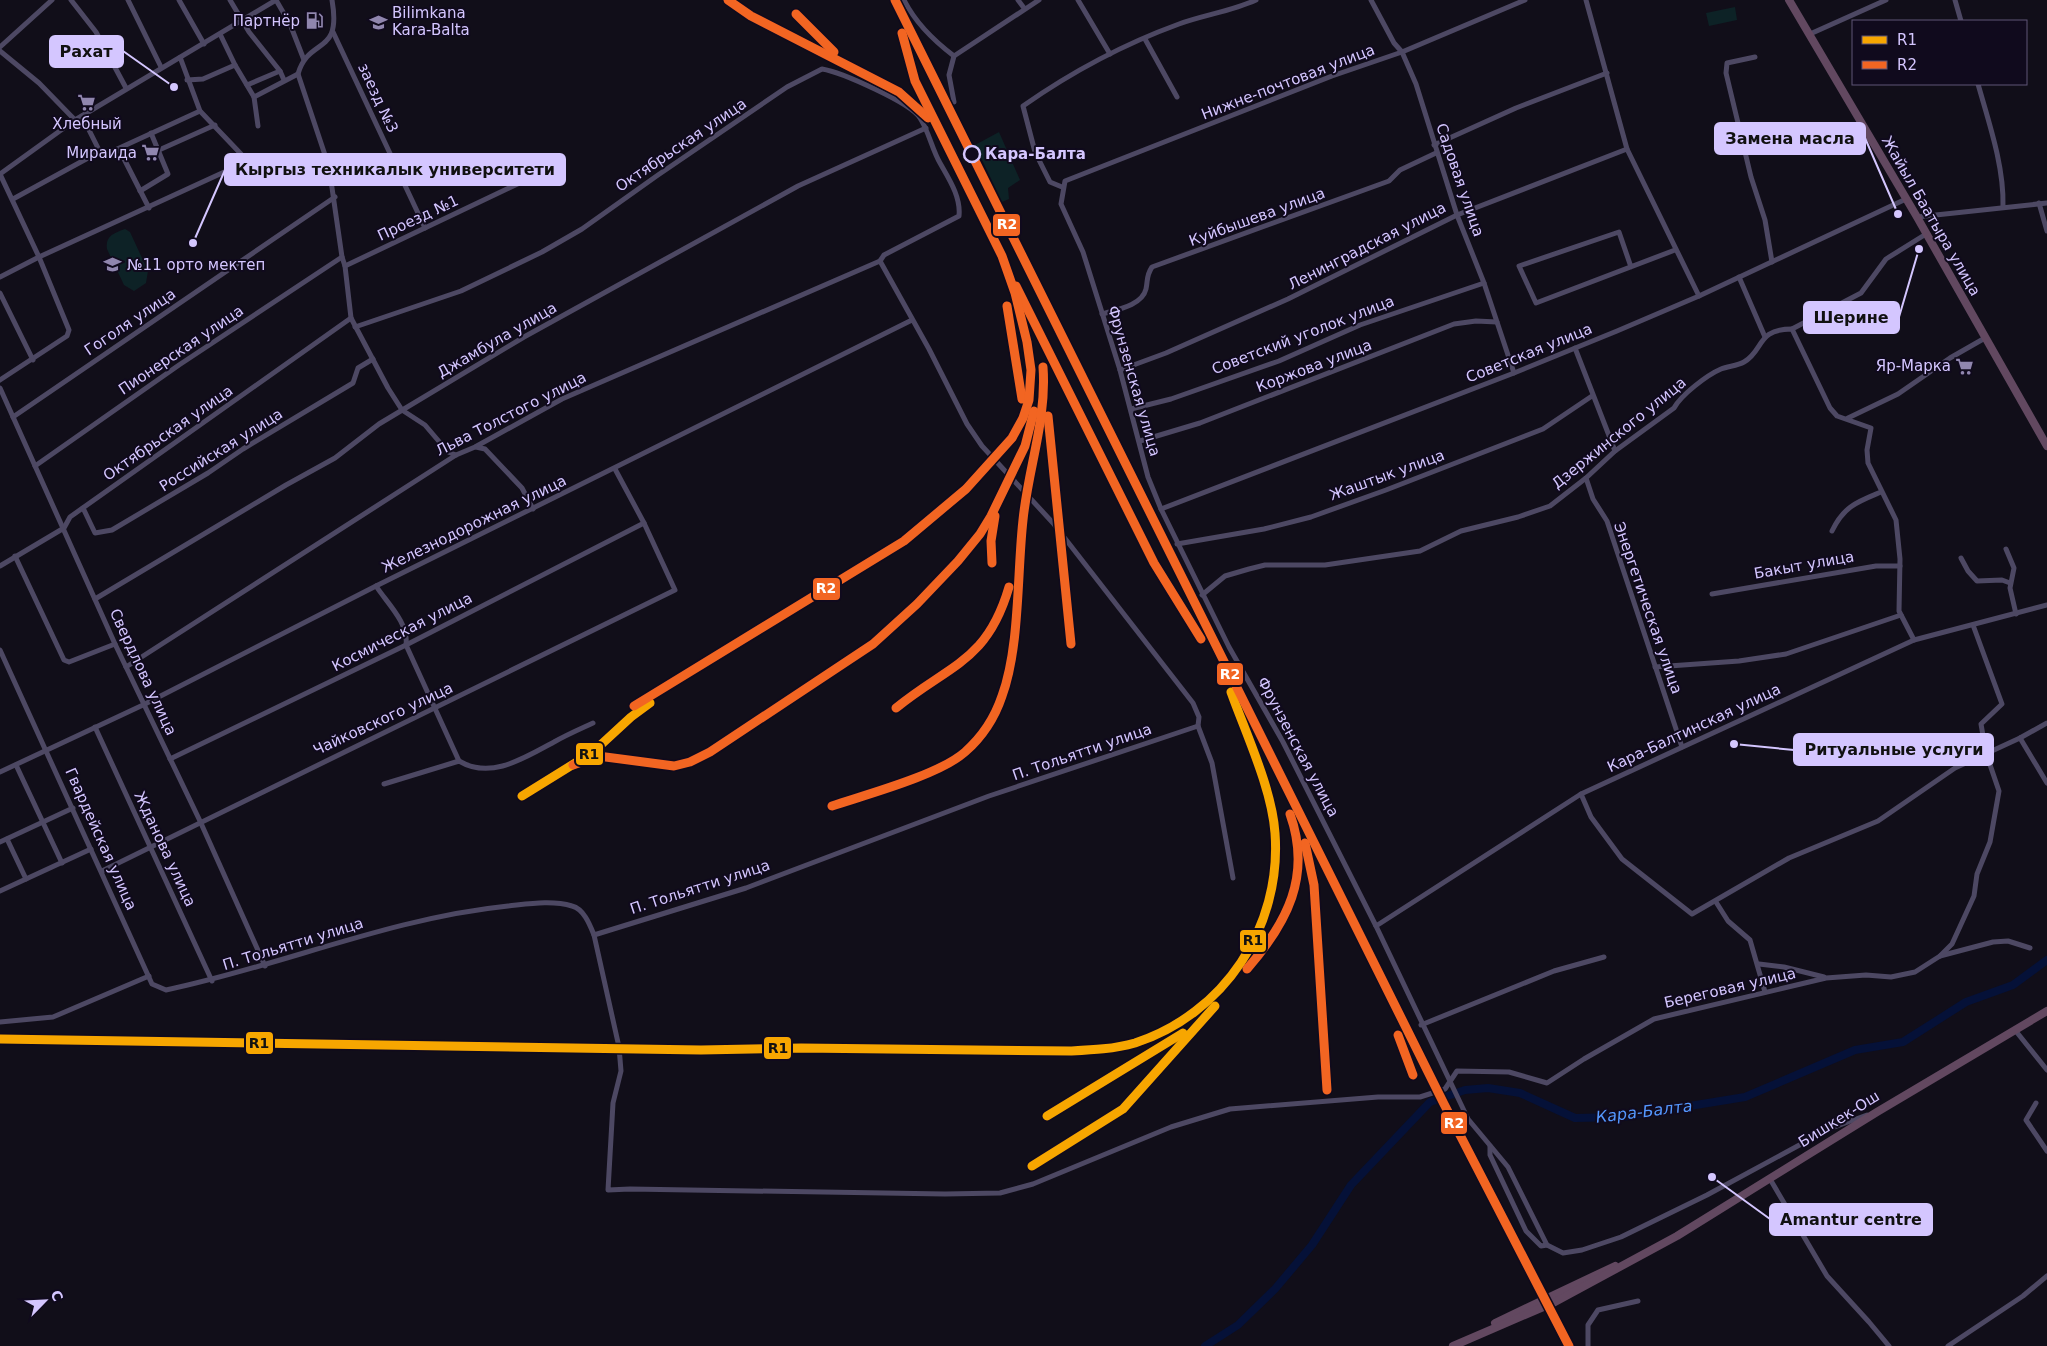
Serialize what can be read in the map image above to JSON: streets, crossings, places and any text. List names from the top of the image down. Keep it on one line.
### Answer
{"streets":{"highway":["Жайыл Баатыра улица","Бишкек-Ош"],"street":["Нижне-почтовая улица","заезд №3","Октябрьская улица","Садовая улица","Куйбышева улица","Проезд №1","Ленинградская улица","Гоголя улица","Советский уголок улица","Джамбула улица","Пионерская улица","Советская улица","Коржова улица","Фрунзенская улица","Льва Толстого улица","Дзержинского улица","Российская улица","Жаштык улица","Железнодорожная улица","Бакыт улица","Энергетическая улица","Космическая улица","Свердлова улица","Чайковского улица","Кара-Балтинская улица","П. Тольятти улица","Гвардейская улица","Жданова улица","Береговая улица"]},"crossings":[["Нижне-почтовая улица","Садовая улица"],["Нижне-почтовая улица","Фрунзенская улица"],["заезд №3","Проезд №1"],["Октябрьская улица","Джамбула улица"],["Октябрьская улица","Льва Толстого улица"],["Октябрьская улица","Российская улица"],["Октябрьская улица","Свердлова улица"],["Садовая улица","Куйбышева улица"],["Садовая улица","Ленинградская улица"],["Садовая улица","Советский уголок улица"],["Садовая улица","Советская улица"],["Садовая улица","Коржова улица"],["Жайыл Баатыра улица","Советская улица"],["Куйбышева улица","Фрунзенская улица"],["Ленинградская улица","Фрунзенская улица"],["Гоголя улица","Свердлова улица"],["Советский уголок улица","Фрунзенская улица"],["Джамбула улица","Свердлова улица"],["Пионерская улица","Свердлова улица"],["Советская улица","Фрунзенская улица"],["Коржова улица","Фрунзенская улица"],["Фрунзенская улица","Дзержинского улица"],["Фрунзенская улица","Жаштык улица"],["Фрунзенская улица","Кара-Балтинская улица"],["Фрунзенская улица","Береговая улица"],["Льва Толстого улица","Свердлова улица"],["Дзержинского улица","Энергетическая улица"],["Железнодорожная улица","Свердлова улица"],["Железнодорожная улица","Гвардейская улица"],["Железнодорожная улица","Жданова улица"],["Энергетическая улица","Кара-Балтинская улица"],["Космическая улица","Свердлова улица"],["Космическая улица","Чайковского улица"],["Свердлова улица","Чайковского улица"],["Свердлова улица","П. Тольятти улица"],["Чайковского улица","Гвардейская улица"],["Чайковского улица","Жданова улица"],["П. Тольятти улица","Гвардейская улица"],["П. Тольятти улица","Жданова улица"],["Гвардейская улица","Жданова улица"]],"water":["Кара-Балта"],"places":{"fuel station":["Партнёр"],"school or university":["Bilimkana Kara-Balta","№11 орто мектеп"],"other":["Рахат","Кара-Балта","Замена масла","Кыргыз техникалык университети","Шерине","Ритуальные услуги","Amantur centre"],"supermarket":["Хлебный","Мираида","Яр-Марка"]},"lines":["transit line R2","transit line R1"],"legend":["R1","R2"],"north":"top right"}
